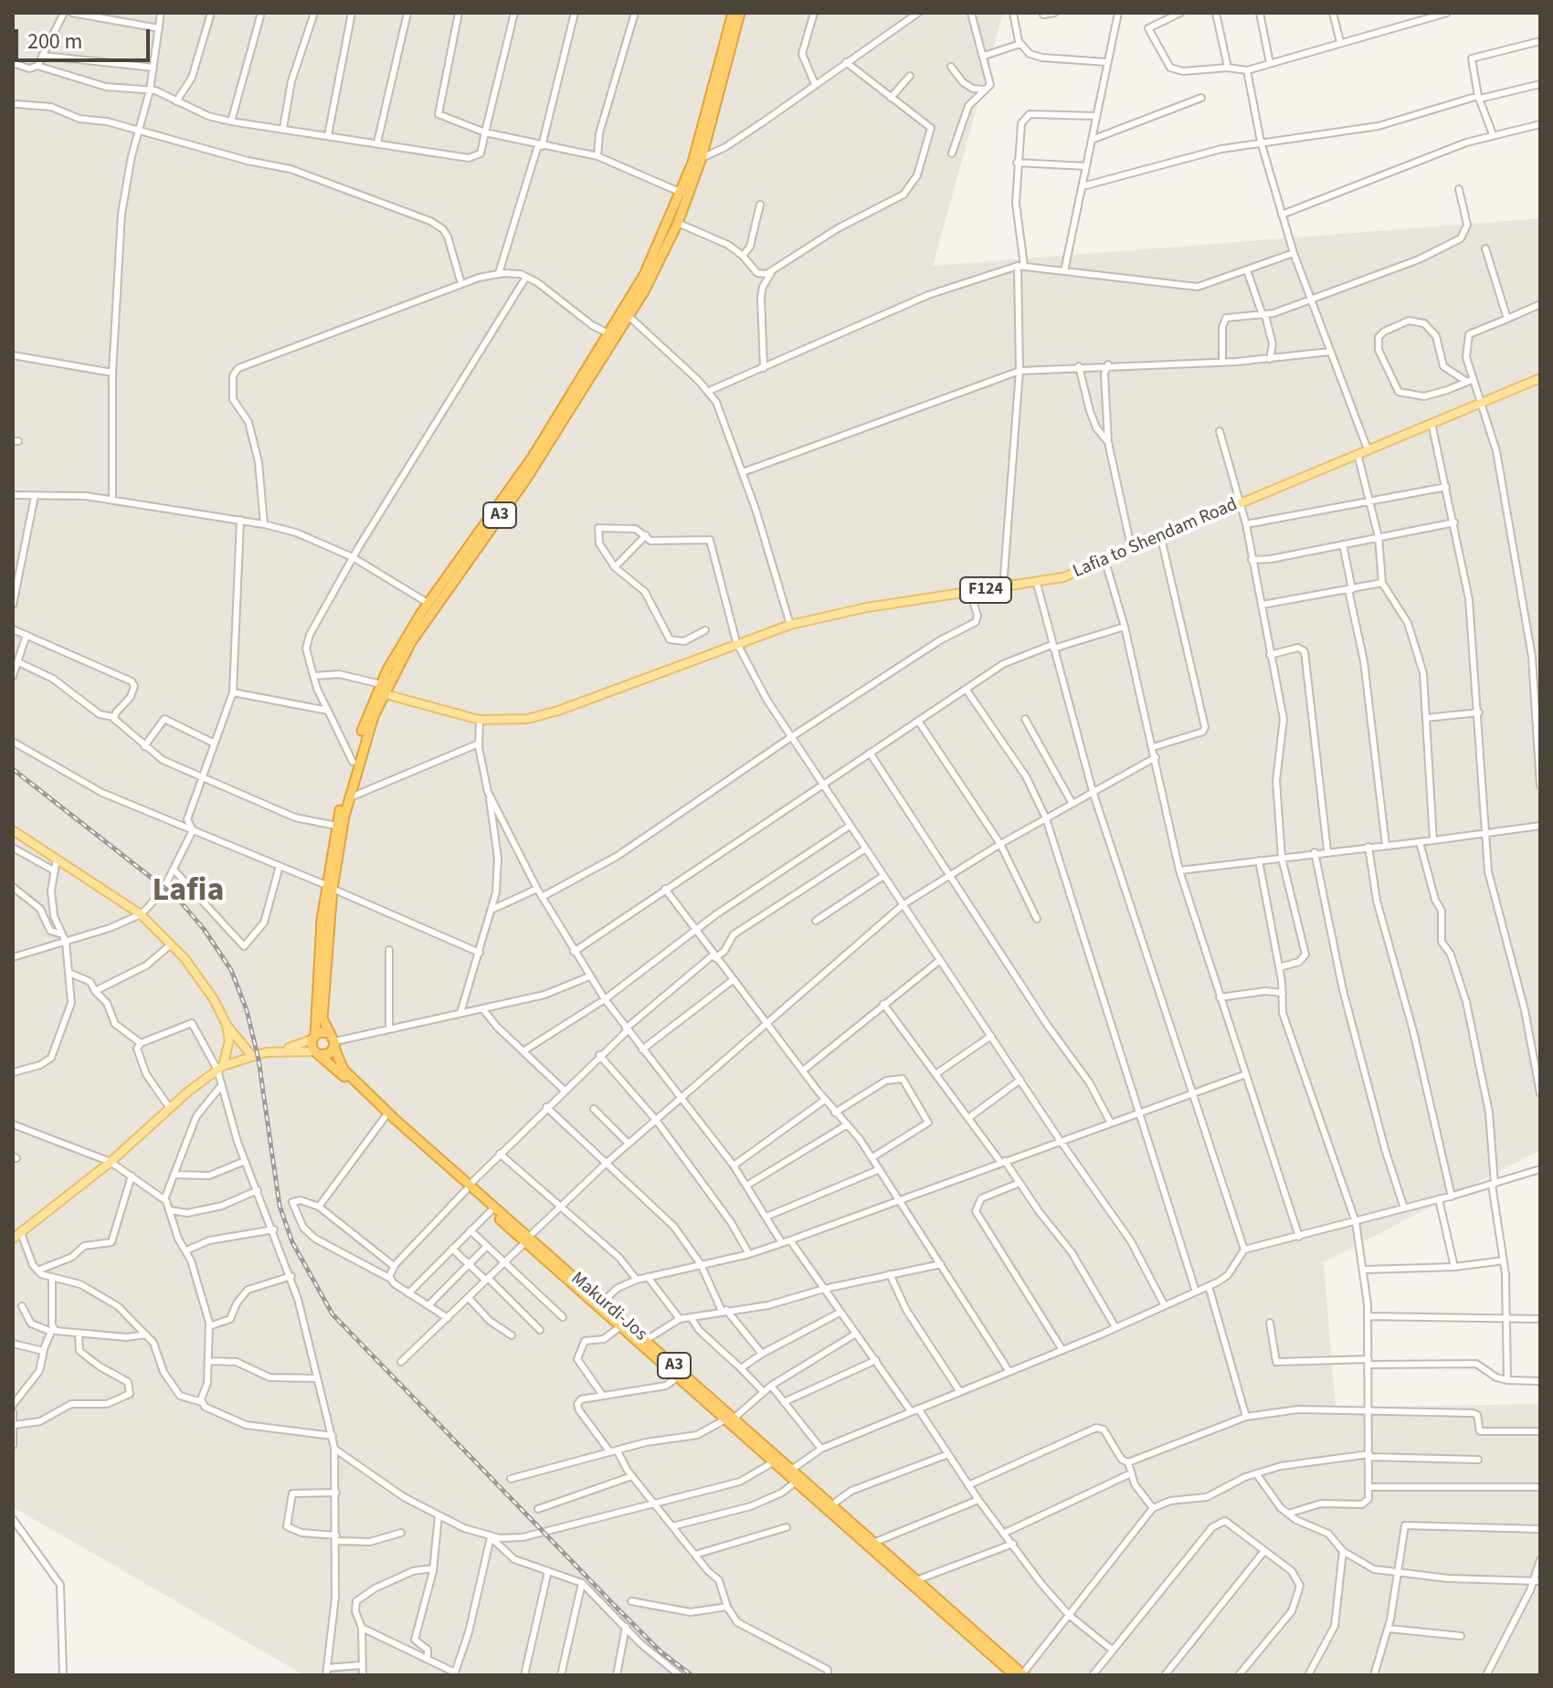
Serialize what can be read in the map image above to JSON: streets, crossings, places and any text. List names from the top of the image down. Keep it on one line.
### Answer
{"streets":{"highway":["A3","Makurdi-Jos"],"main road":["Lafia to Shendam Road","F124"]},"crossings":[["A3","Lafia to Shendam Road"],["A3","Makurdi-Jos"]],"districts":["Lafia"],"scale_bar":"200 m"}
